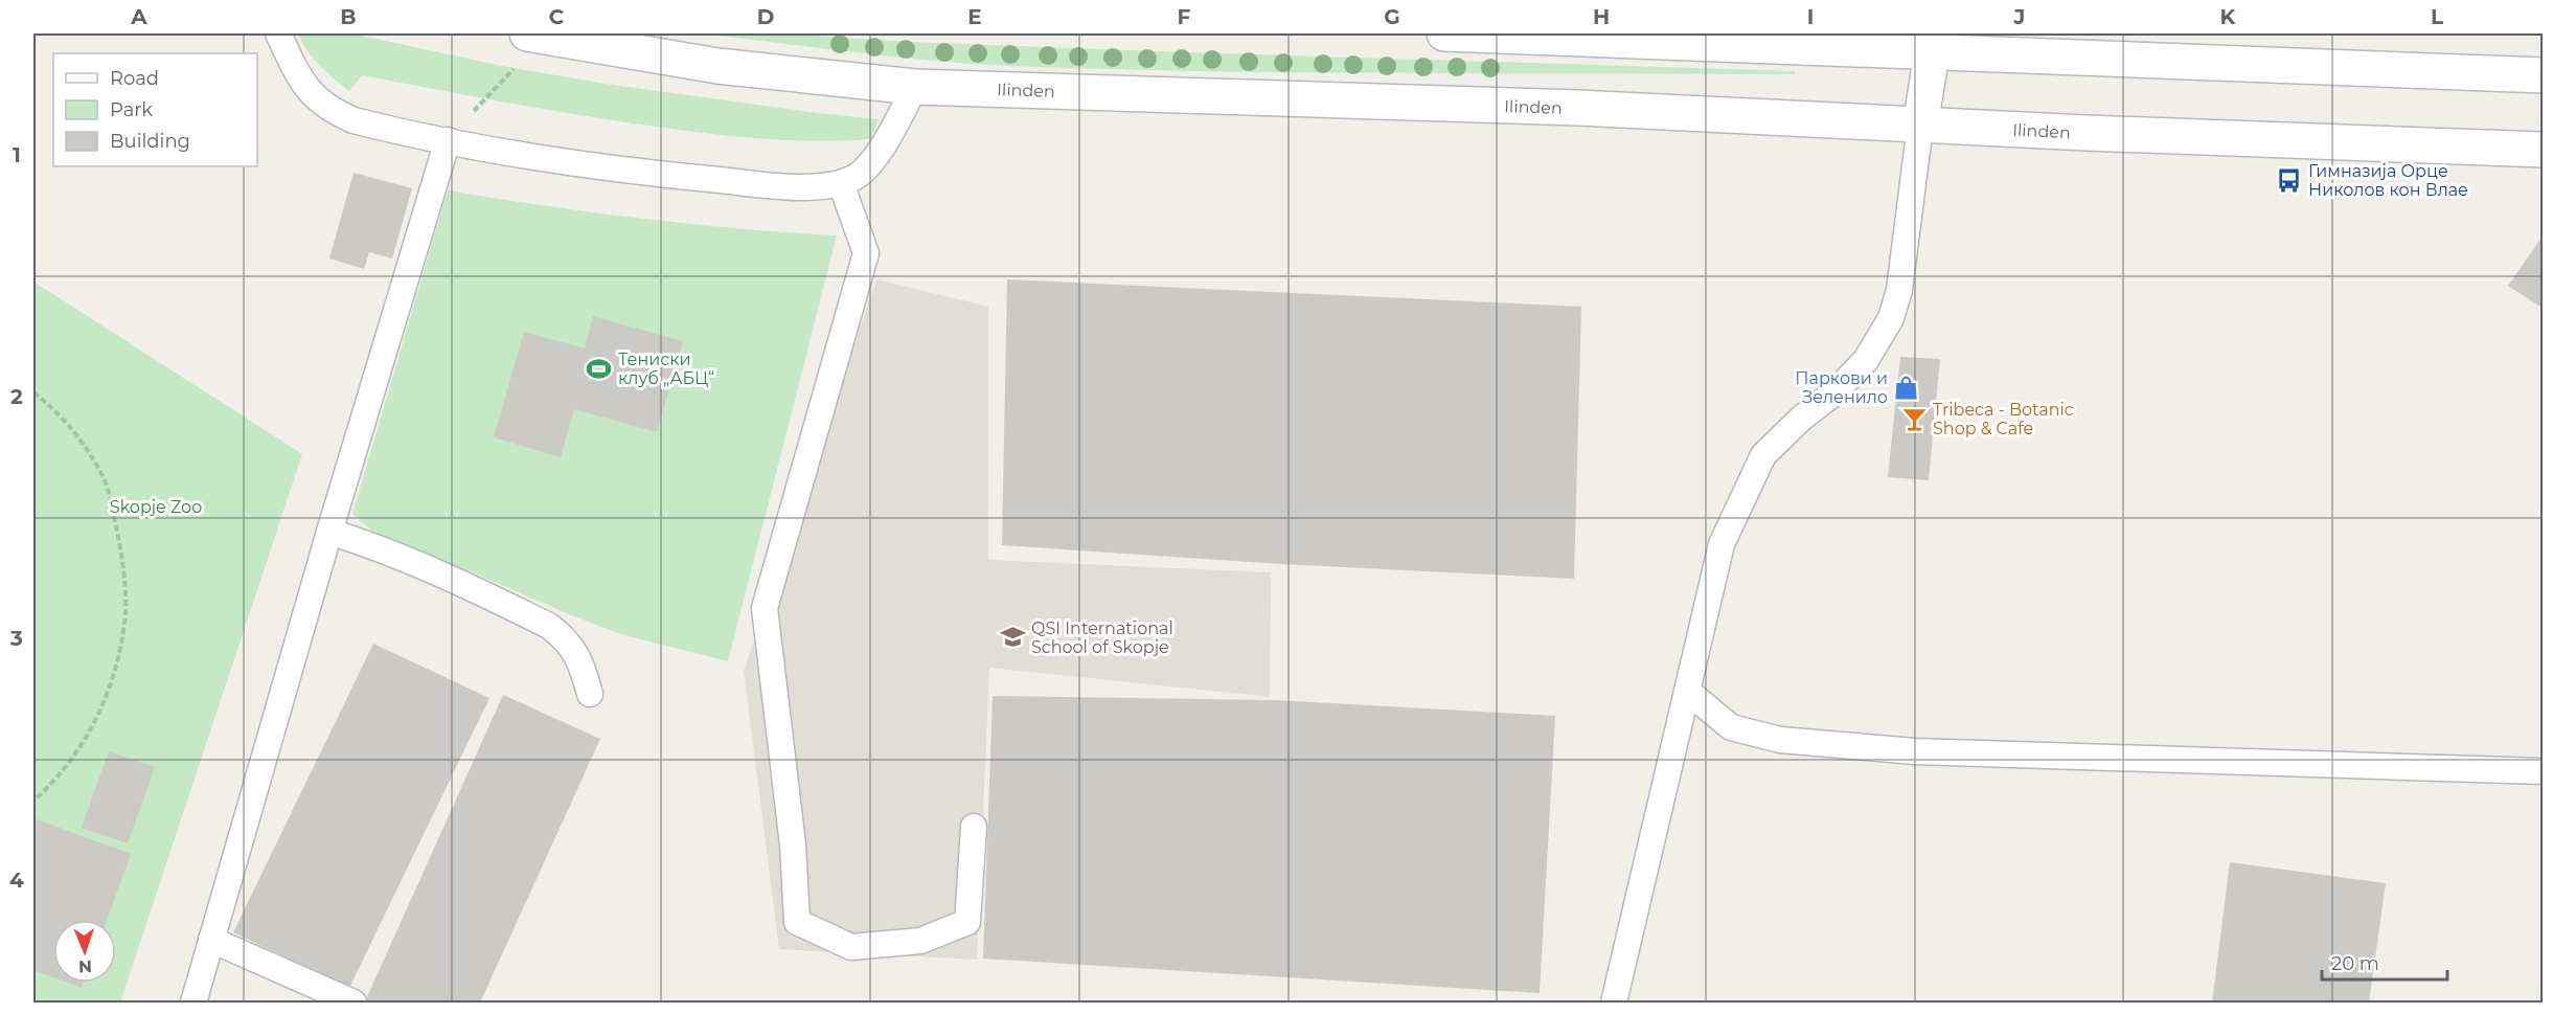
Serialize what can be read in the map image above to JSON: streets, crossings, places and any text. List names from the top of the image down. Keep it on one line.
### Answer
{"streets":{"street":["Ilinden"]},"parks":["Skopje Zoo"],"places":{"bus stop":["Гимназија Орце Николов кон Влае"],"sports":["Тениски клуб „АБЦ“"],"shop":["Паркови и Зеленило"],"bar":["Tribeca - Botanic Shop & Cafe"],"school or university":["QSI International School of Skopje"]},"legend":["Road","Park","Building"],"scale_bar":"20 m","north":"bottom","grid":{"columns":["A","B","C","D","E","F","G","H","I","J","K","L"],"rows":["1","2","3","4"]}}
